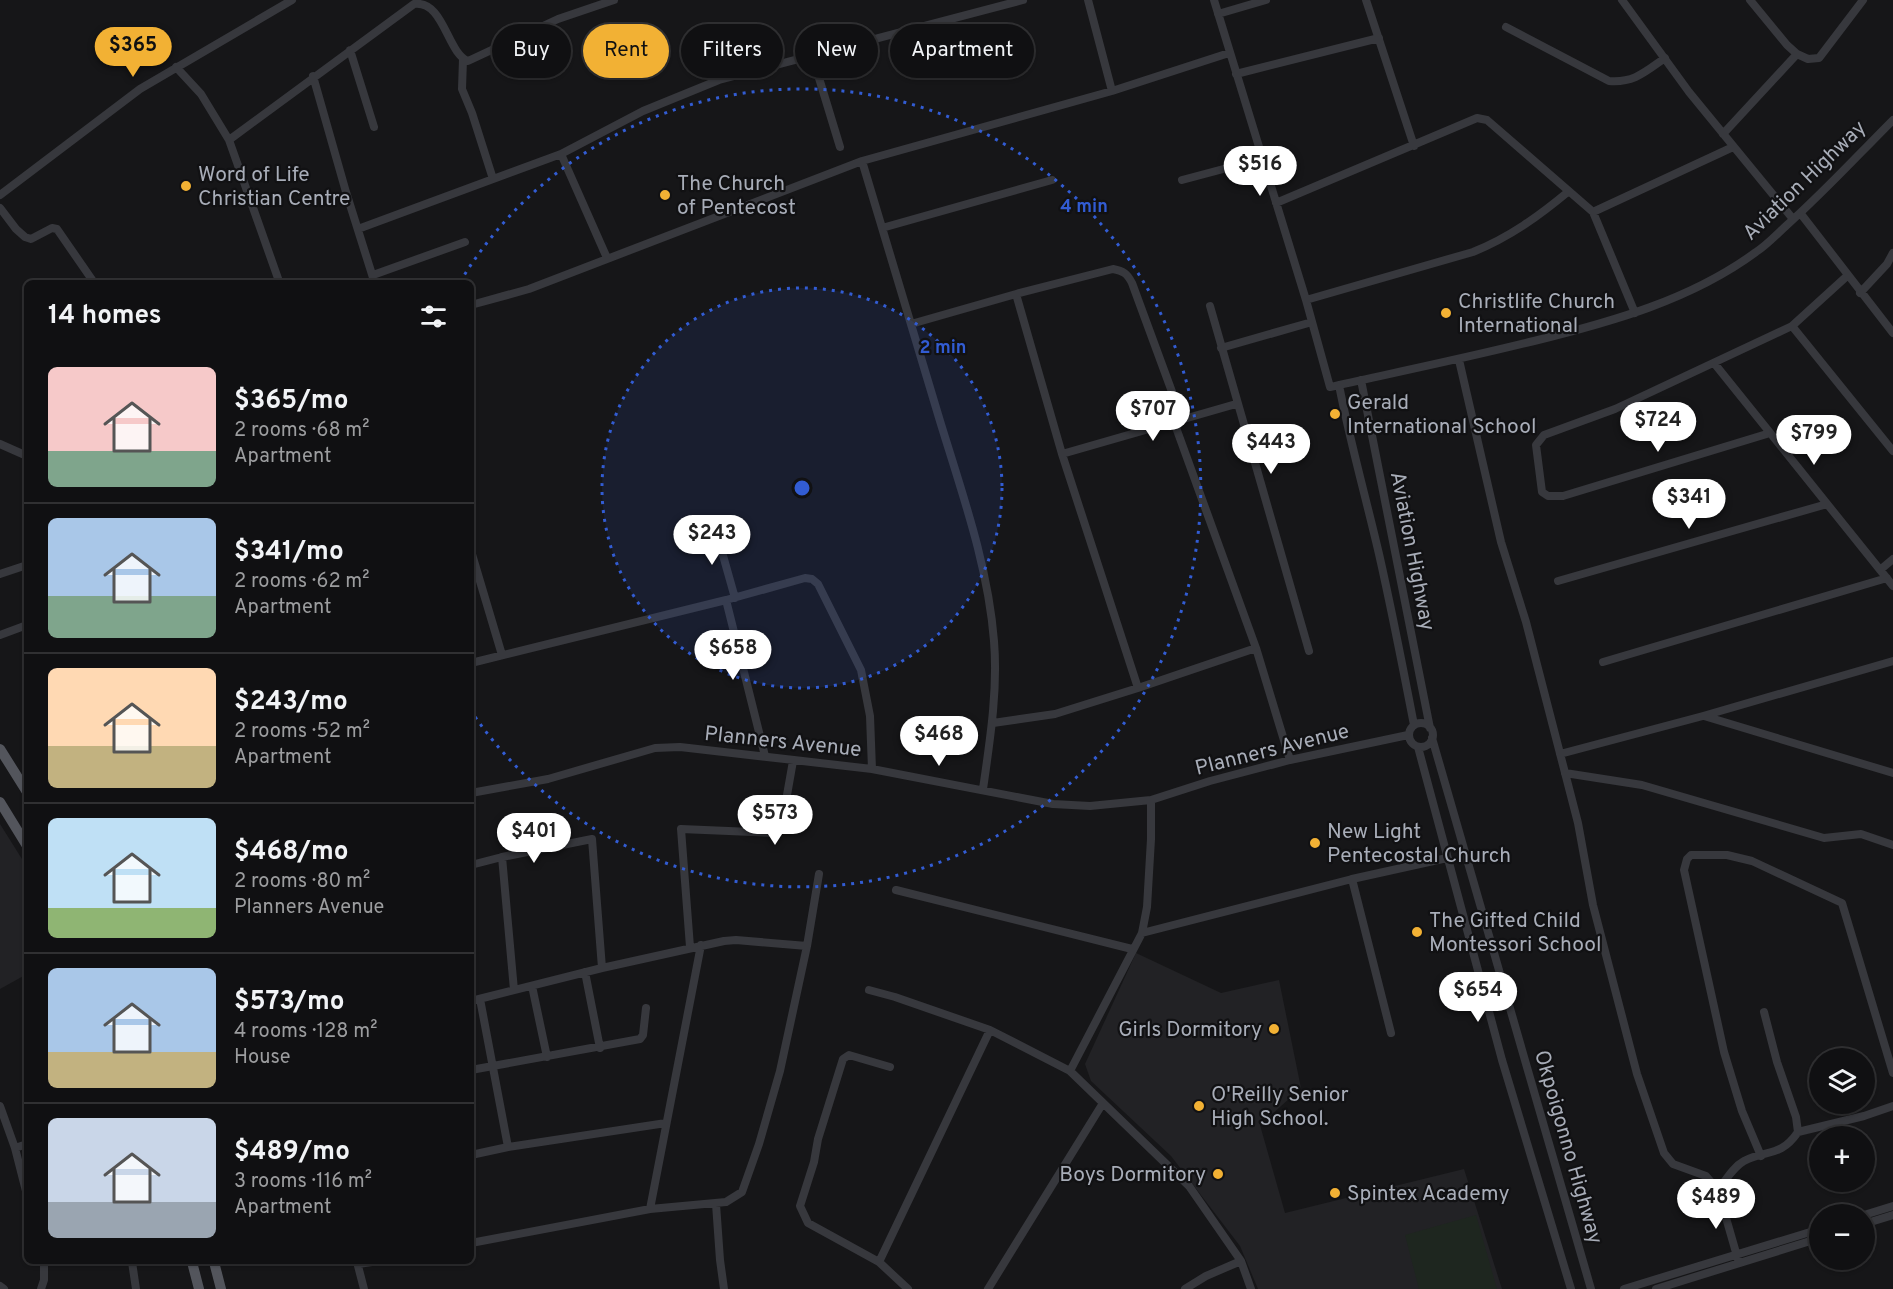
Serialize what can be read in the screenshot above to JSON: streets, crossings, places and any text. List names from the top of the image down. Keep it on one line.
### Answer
{"streets":{"street":["Aviation Highway","Planners Avenue","Okpoigonno Highway"]},"crossings":[["Aviation Highway","Planners Avenue"],["Aviation Highway","Okpoigonno Highway"],["Planners Avenue","Okpoigonno Highway"]],"places":["Word of Life Christian Centre","The Church of Pentecost","Christlife Church International","Gerald International School","New Light Pentecostal Church","The Gifted Child Montessori School","Girls Dormitory","O'Reilly Senior High School.","Boys Dormitory","Spintex Academy"],"page":{"chip":["Buy","Rent","Filters","New","Apartment"],"price":["$365","$516","$707","$724","$799","$443","$341","$243","$658","$468","$573","$401","$654","$489"],"heading":"14 homes","list":[{"name":"$365/mo","note":"2 rooms · 68 m² · Apartment"},{"name":"$341/mo","note":"2 rooms · 62 m² · Apartment"},{"name":"$243/mo","note":"2 rooms · 52 m² · Apartment"},{"name":"$468/mo","note":"2 rooms · 80 m² · Planners Avenue"},{"name":"$573/mo","note":"4 rooms · 128 m² · House"},{"name":"$489/mo","note":"3 rooms · 116 m² · Apartment"}],"map_buttons":["+","−"]},"rings":["4 min","2 min"]}
